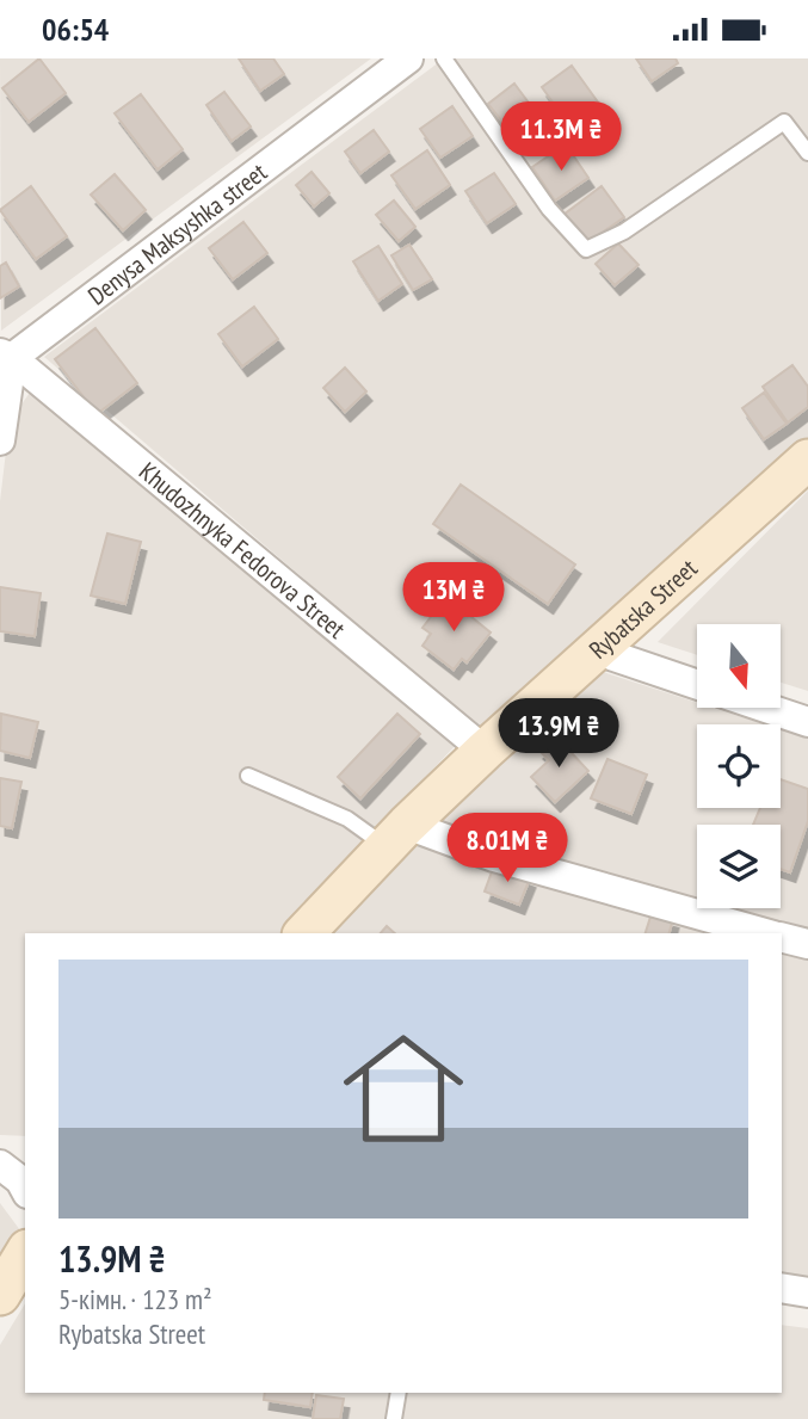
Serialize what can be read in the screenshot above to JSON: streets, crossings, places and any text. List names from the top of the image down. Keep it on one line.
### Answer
{"streets":{"street":["Denysa Maksyshka street","Khudozhnyka Fedorova Street","Rybatska Street"]},"crossings":[["Denysa Maksyshka street","Khudozhnyka Fedorova Street"],["Khudozhnyka Fedorova Street","Rybatska Street"]],"north":"bottom","page":{"status":"06:54","price":["11.3M ₴","13M ₴","13.9M ₴","8.01M ₴"],"list":[{"name":"13.9M ₴","note":"5-кімн. · 123 m² · Rybatska Street"}]}}
